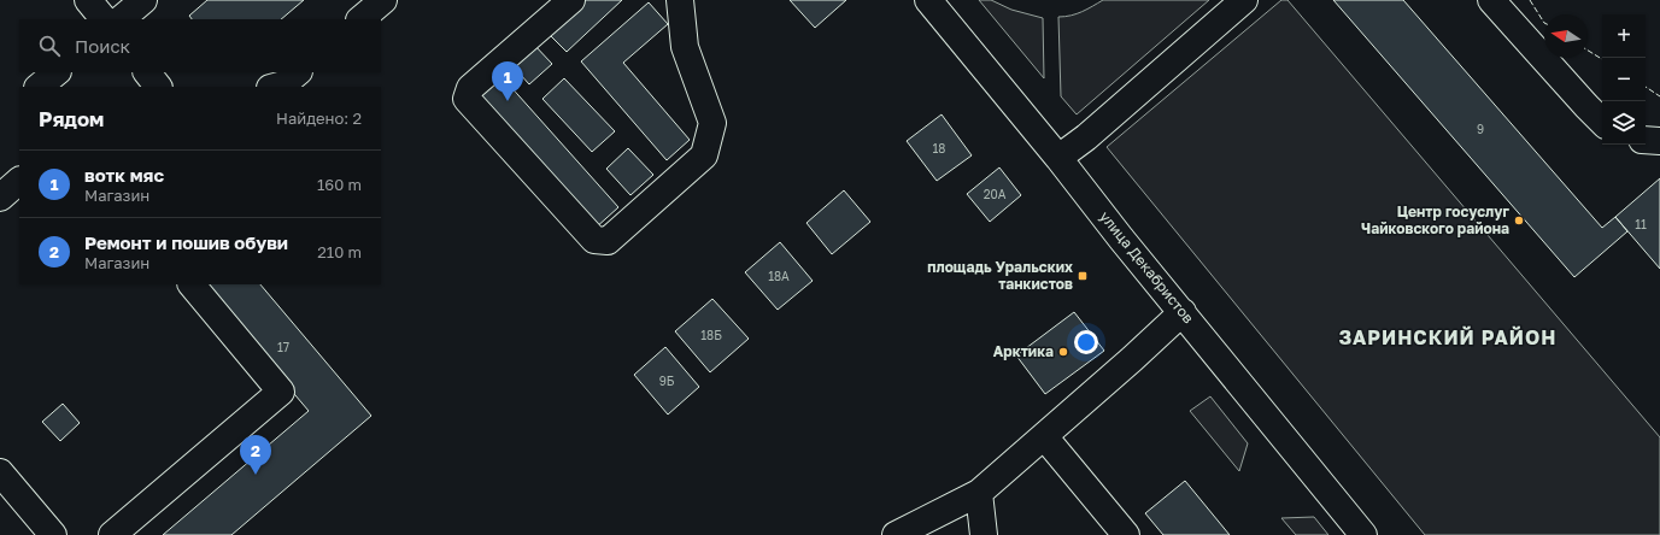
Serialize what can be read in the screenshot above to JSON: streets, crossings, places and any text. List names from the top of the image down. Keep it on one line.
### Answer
{"streets":{"street":["улица Декабристов"]},"districts":["ЗАРИНСКИЙ РАЙОН"],"places":{"other":["Центр госуслуг Чайковского района","Арктика"],"transit":["площадь Уральских танкистов"]},"house_numbers":["9","18","20А","11","18А","18Б","17","9Б"],"north":"left","page":{"map_buttons":["+","−"],"search":"Поиск","pins":["1","2"],"heading":["Рядом","Найдено: 2"],"list":[{"mark":"1","name":"вотк мяс","note":"Магазин","value":"160 m"},{"mark":"2","name":"Ремонт и пошив обуви","note":"Магазин","value":"210 m"}]}}
